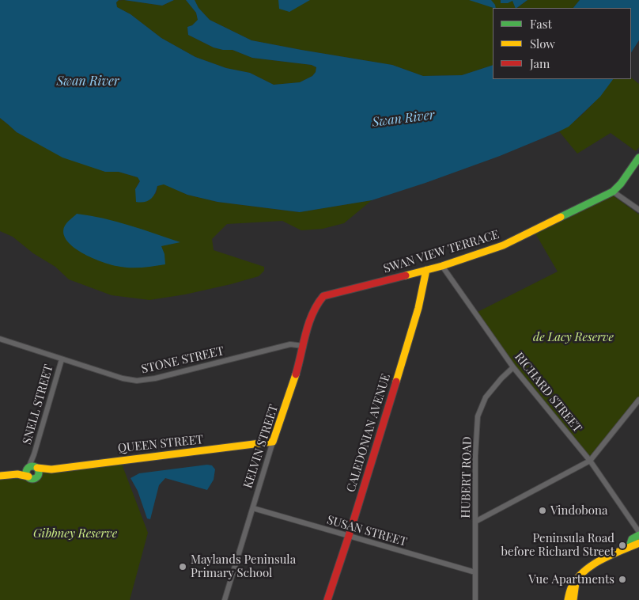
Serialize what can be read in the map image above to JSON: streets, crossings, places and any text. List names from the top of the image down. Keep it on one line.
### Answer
{"streets":{"street":["SWAN VIEW TERRACE","STONE STREET","RICHARD STREET","SNELL STREET","CALEDONIAN AVENUE","QUEEN STREET","KELVIN STREET","HUBERT ROAD","SUSAN STREET"]},"crossings":[["SWAN VIEW TERRACE","RICHARD STREET"],["SWAN VIEW TERRACE","CALEDONIAN AVENUE"],["SWAN VIEW TERRACE","KELVIN STREET"],["STONE STREET","SNELL STREET"],["STONE STREET","KELVIN STREET"],["RICHARD STREET","HUBERT ROAD"],["SNELL STREET","QUEEN STREET"],["CALEDONIAN AVENUE","SUSAN STREET"],["QUEEN STREET","KELVIN STREET"],["KELVIN STREET","SUSAN STREET"],["HUBERT ROAD","SUSAN STREET"]],"water":["Swan River"],"parks":["de Lacy Reserve","Gibbney Reserve"],"places":["Vindobona","Peninsula Road before Richard Street","Maylands Peninsula Primary School","Vue Apartments"],"legend":["Fast","Slow","Jam"]}
